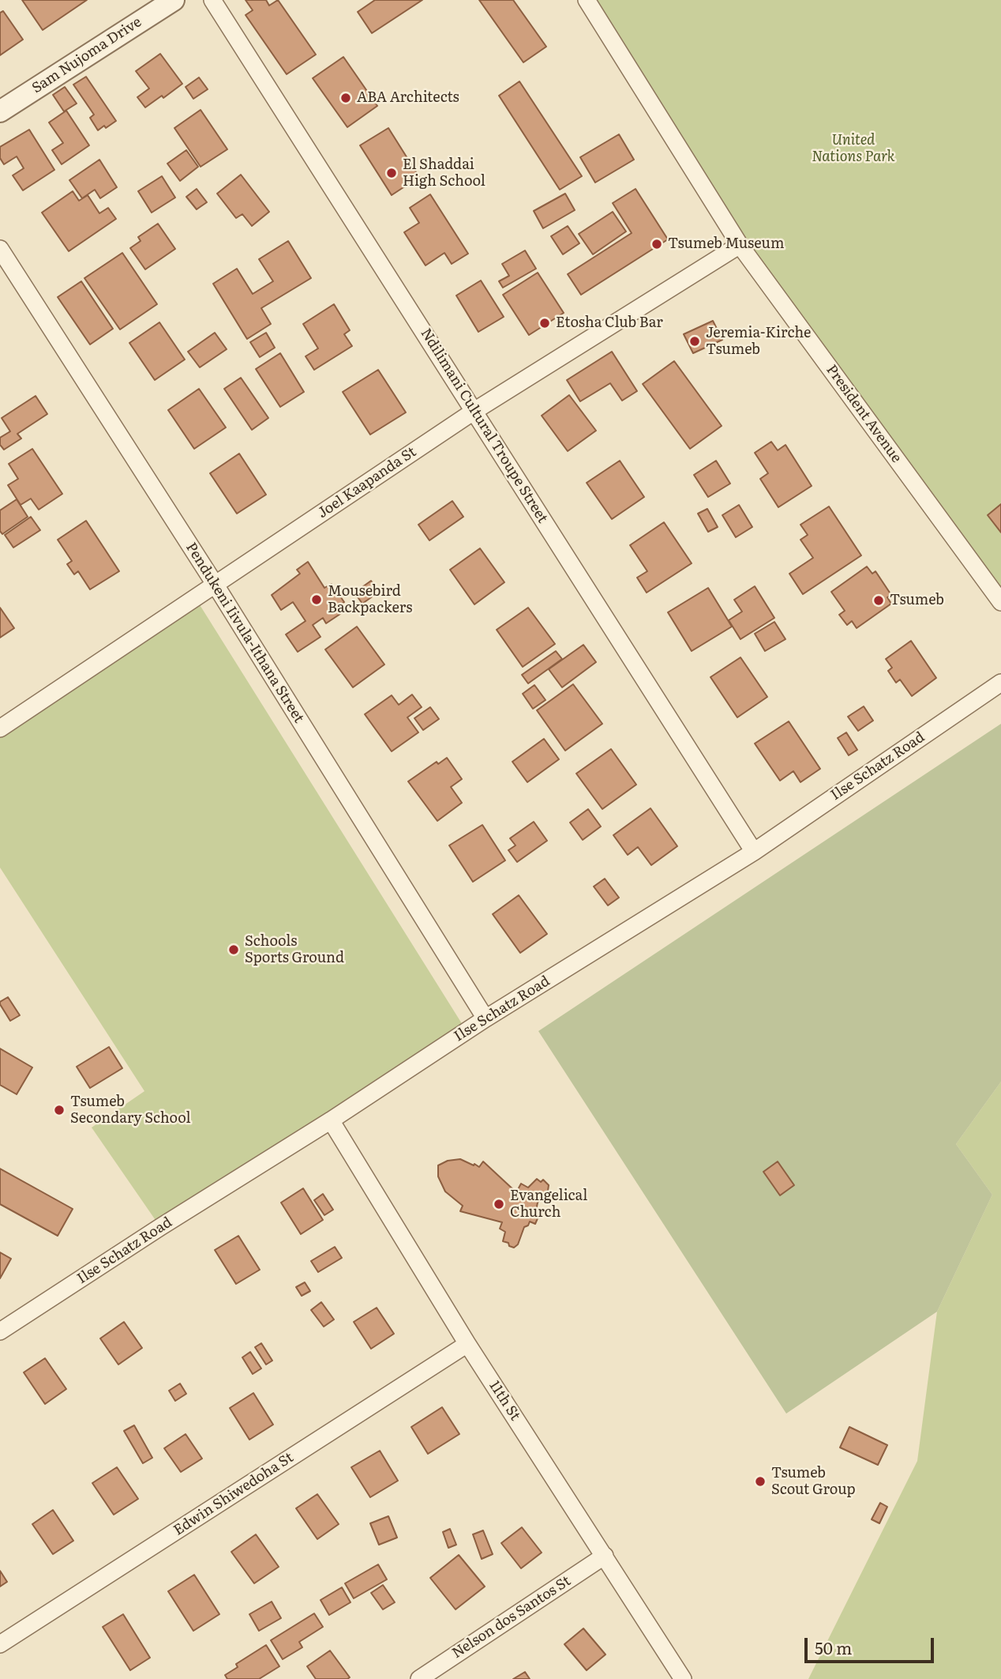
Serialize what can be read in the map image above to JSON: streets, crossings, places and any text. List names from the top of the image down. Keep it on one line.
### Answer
{"streets":{"street":["Sam Nujoma Drive","President Avenue","Ndilimani Cultural Troupe Street","Joel Kaapanda St","Pendukeni Iivula-Ithana Street","Ilse Schatz Road","11th St","Edwin Shiwedoha St","Nelson dos Santos St"]},"crossings":[["President Avenue","Joel Kaapanda St"],["Ndilimani Cultural Troupe Street","Joel Kaapanda St"],["Ndilimani Cultural Troupe Street","Ilse Schatz Road"],["Joel Kaapanda St","Pendukeni Iivula-Ithana Street"],["Pendukeni Iivula-Ithana Street","Ilse Schatz Road"],["Ilse Schatz Road","11th St"],["11th St","Edwin Shiwedoha St"],["11th St","Nelson dos Santos St"]],"parks":["United Nations Park"],"places":["ABA Architects","El Shaddai High School","Tsumeb Museum","Etosha Club Bar","Jeremia-Kirche Tsumeb","Mousebird Backpackers","Tsumeb","Schools Sports Ground","Tsumeb Secondary School","Evangelical Church","Tsumeb Scout Group"],"scale_bar":"50 m"}
